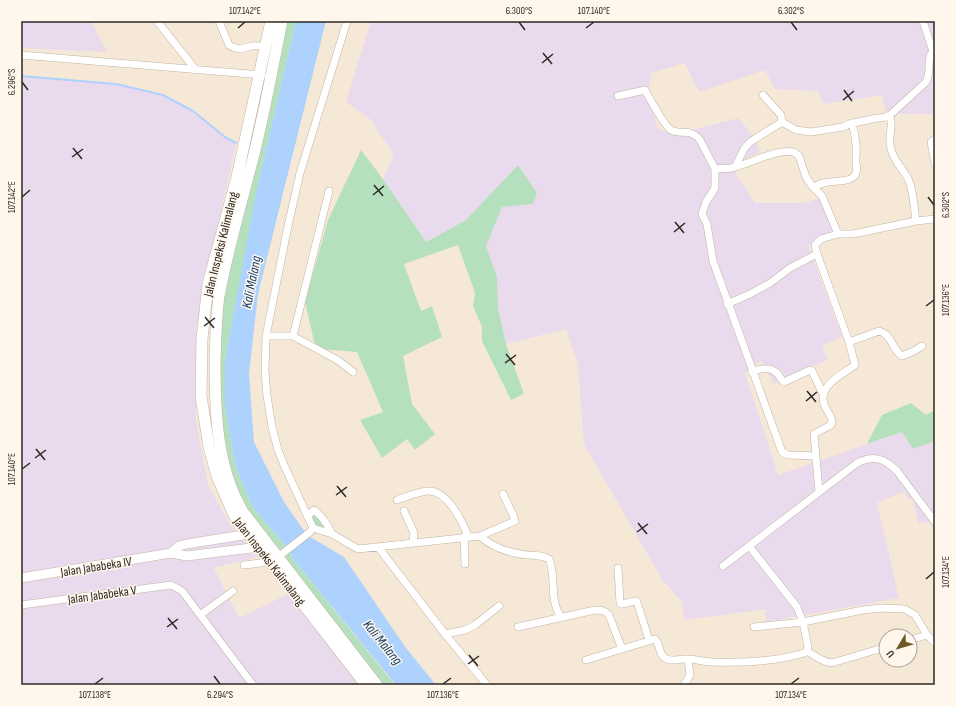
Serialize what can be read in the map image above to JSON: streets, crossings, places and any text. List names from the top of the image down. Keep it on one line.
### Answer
{"streets":{"main road":["Jalan Inspeksi Kalimalang"],"street":["Jalan Jababeka IV","Jalan Jababeka V"]},"crossings":[["Jalan Inspeksi Kalimalang","Jalan Jababeka IV"]],"water":["Kali Malang"],"north":"bottom left","coordinates":["107.142°E","6.300°S","107.140°E","6.302°S","6.296°S","107.136°E","107.134°E","107.138°E","6.294°S"]}
